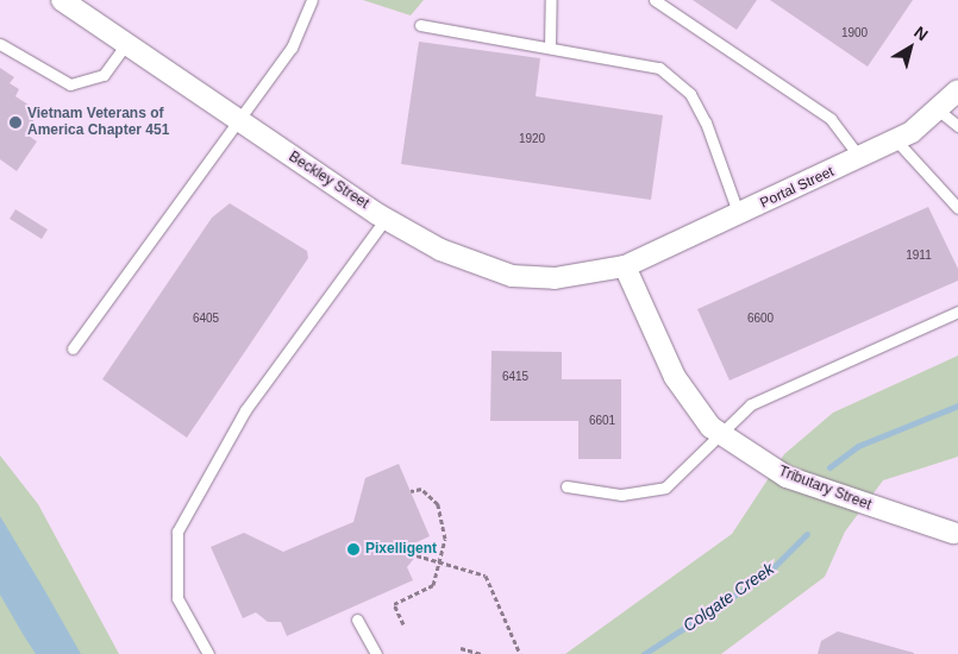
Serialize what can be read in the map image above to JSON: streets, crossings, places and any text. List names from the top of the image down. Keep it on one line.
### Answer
{"streets":{"street":["Beckley Street","Portal Street","Tributary Street"]},"crossings":[["Beckley Street","Portal Street"],["Beckley Street","Tributary Street"],["Portal Street","Tributary Street"]],"water":["Colgate Creek"],"places":["Vietnam Veterans of America Chapter 451","Pixelligent"],"house_numbers":["1900","1920","1911","6405","6600","6415","6601"],"north":"top right"}
